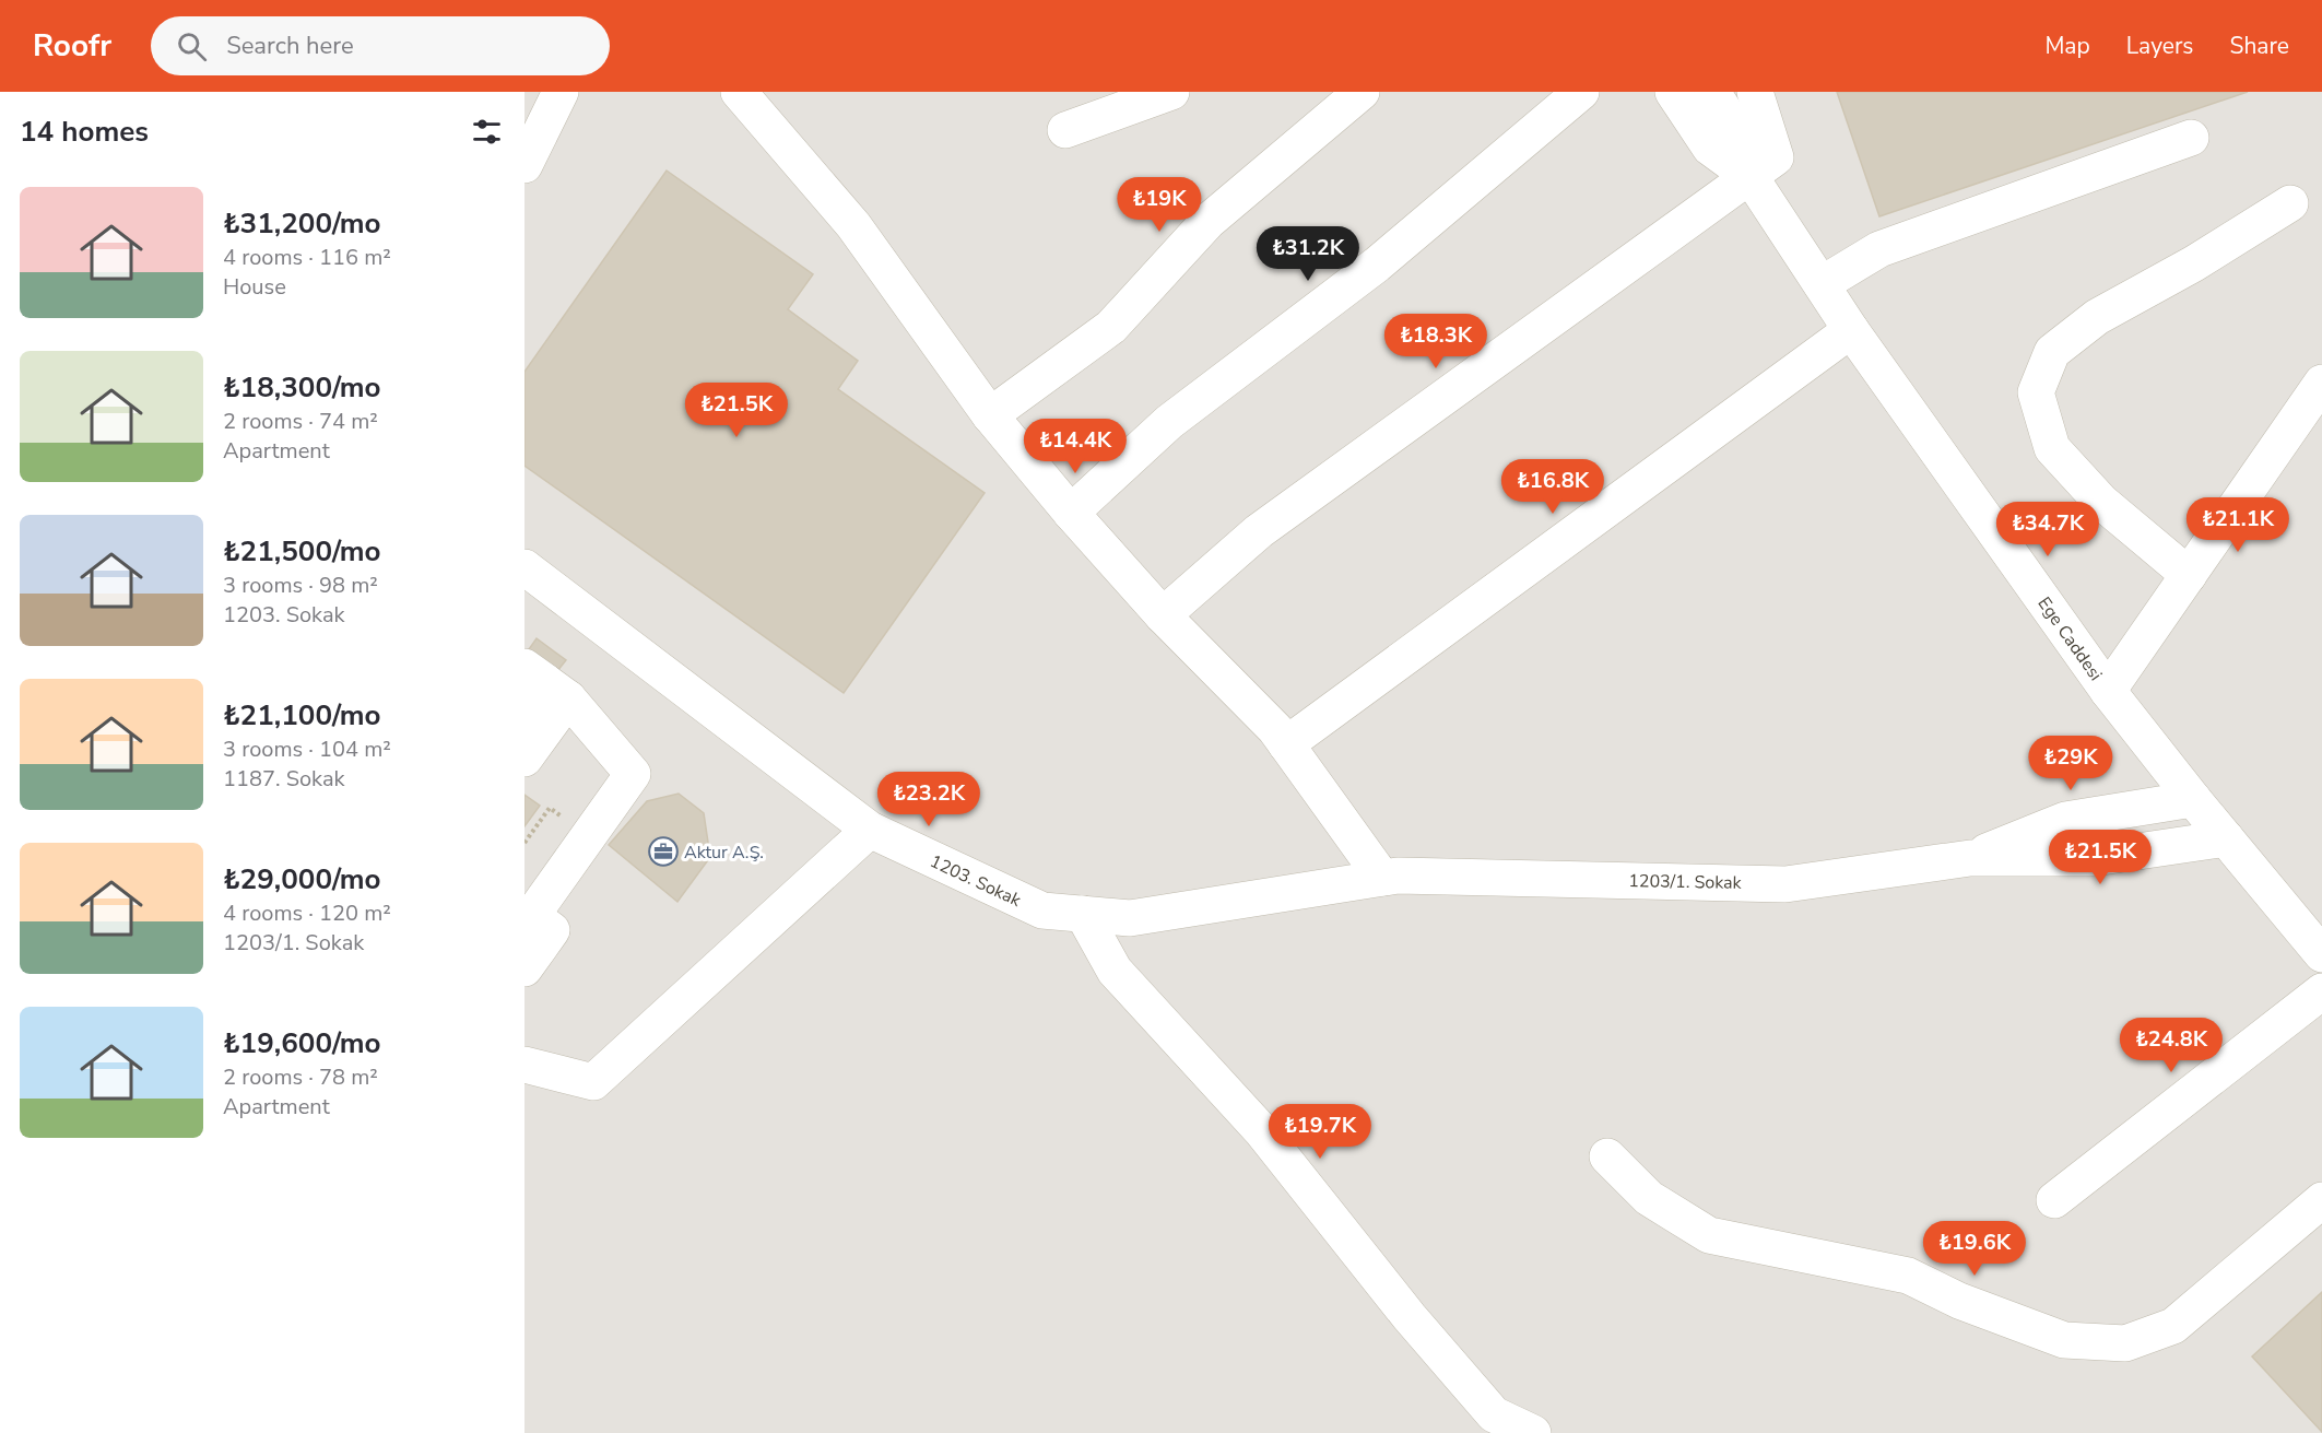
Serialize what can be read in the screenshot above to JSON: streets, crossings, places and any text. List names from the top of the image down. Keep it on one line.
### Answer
{"streets":{"street":["Ege Caddesi","1203. Sokak","1203/1. Sokak"]},"crossings":[["Ege Caddesi","1203/1. Sokak"],["1203. Sokak","1203/1. Sokak"]],"places":{"office":["Aktur A.Ş."]},"page":{"header":"Roofr","search":"Search here","nav":["Map","Layers","Share"],"heading":"14 homes","list":[{"name":"₺31,200/mo","note":"4 rooms · 116 m² · House"},{"name":"₺18,300/mo","note":"2 rooms · 74 m² · Apartment"},{"name":"₺21,500/mo","note":"3 rooms · 98 m² · 1203. Sokak"},{"name":"₺21,100/mo","note":"3 rooms · 104 m² · 1187. Sokak"},{"name":"₺29,000/mo","note":"4 rooms · 120 m² · 1203/1. Sokak"},{"name":"₺19,600/mo","note":"2 rooms · 78 m² · Apartment"}],"price":["₺19K","₺31.2K","₺18.3K","₺21.5K","₺14.4K","₺16.8K","₺21.1K","₺34.7K","₺29K","₺23.2K","₺21.5K","₺24.8K","₺19.7K","₺19.6K"]}}
